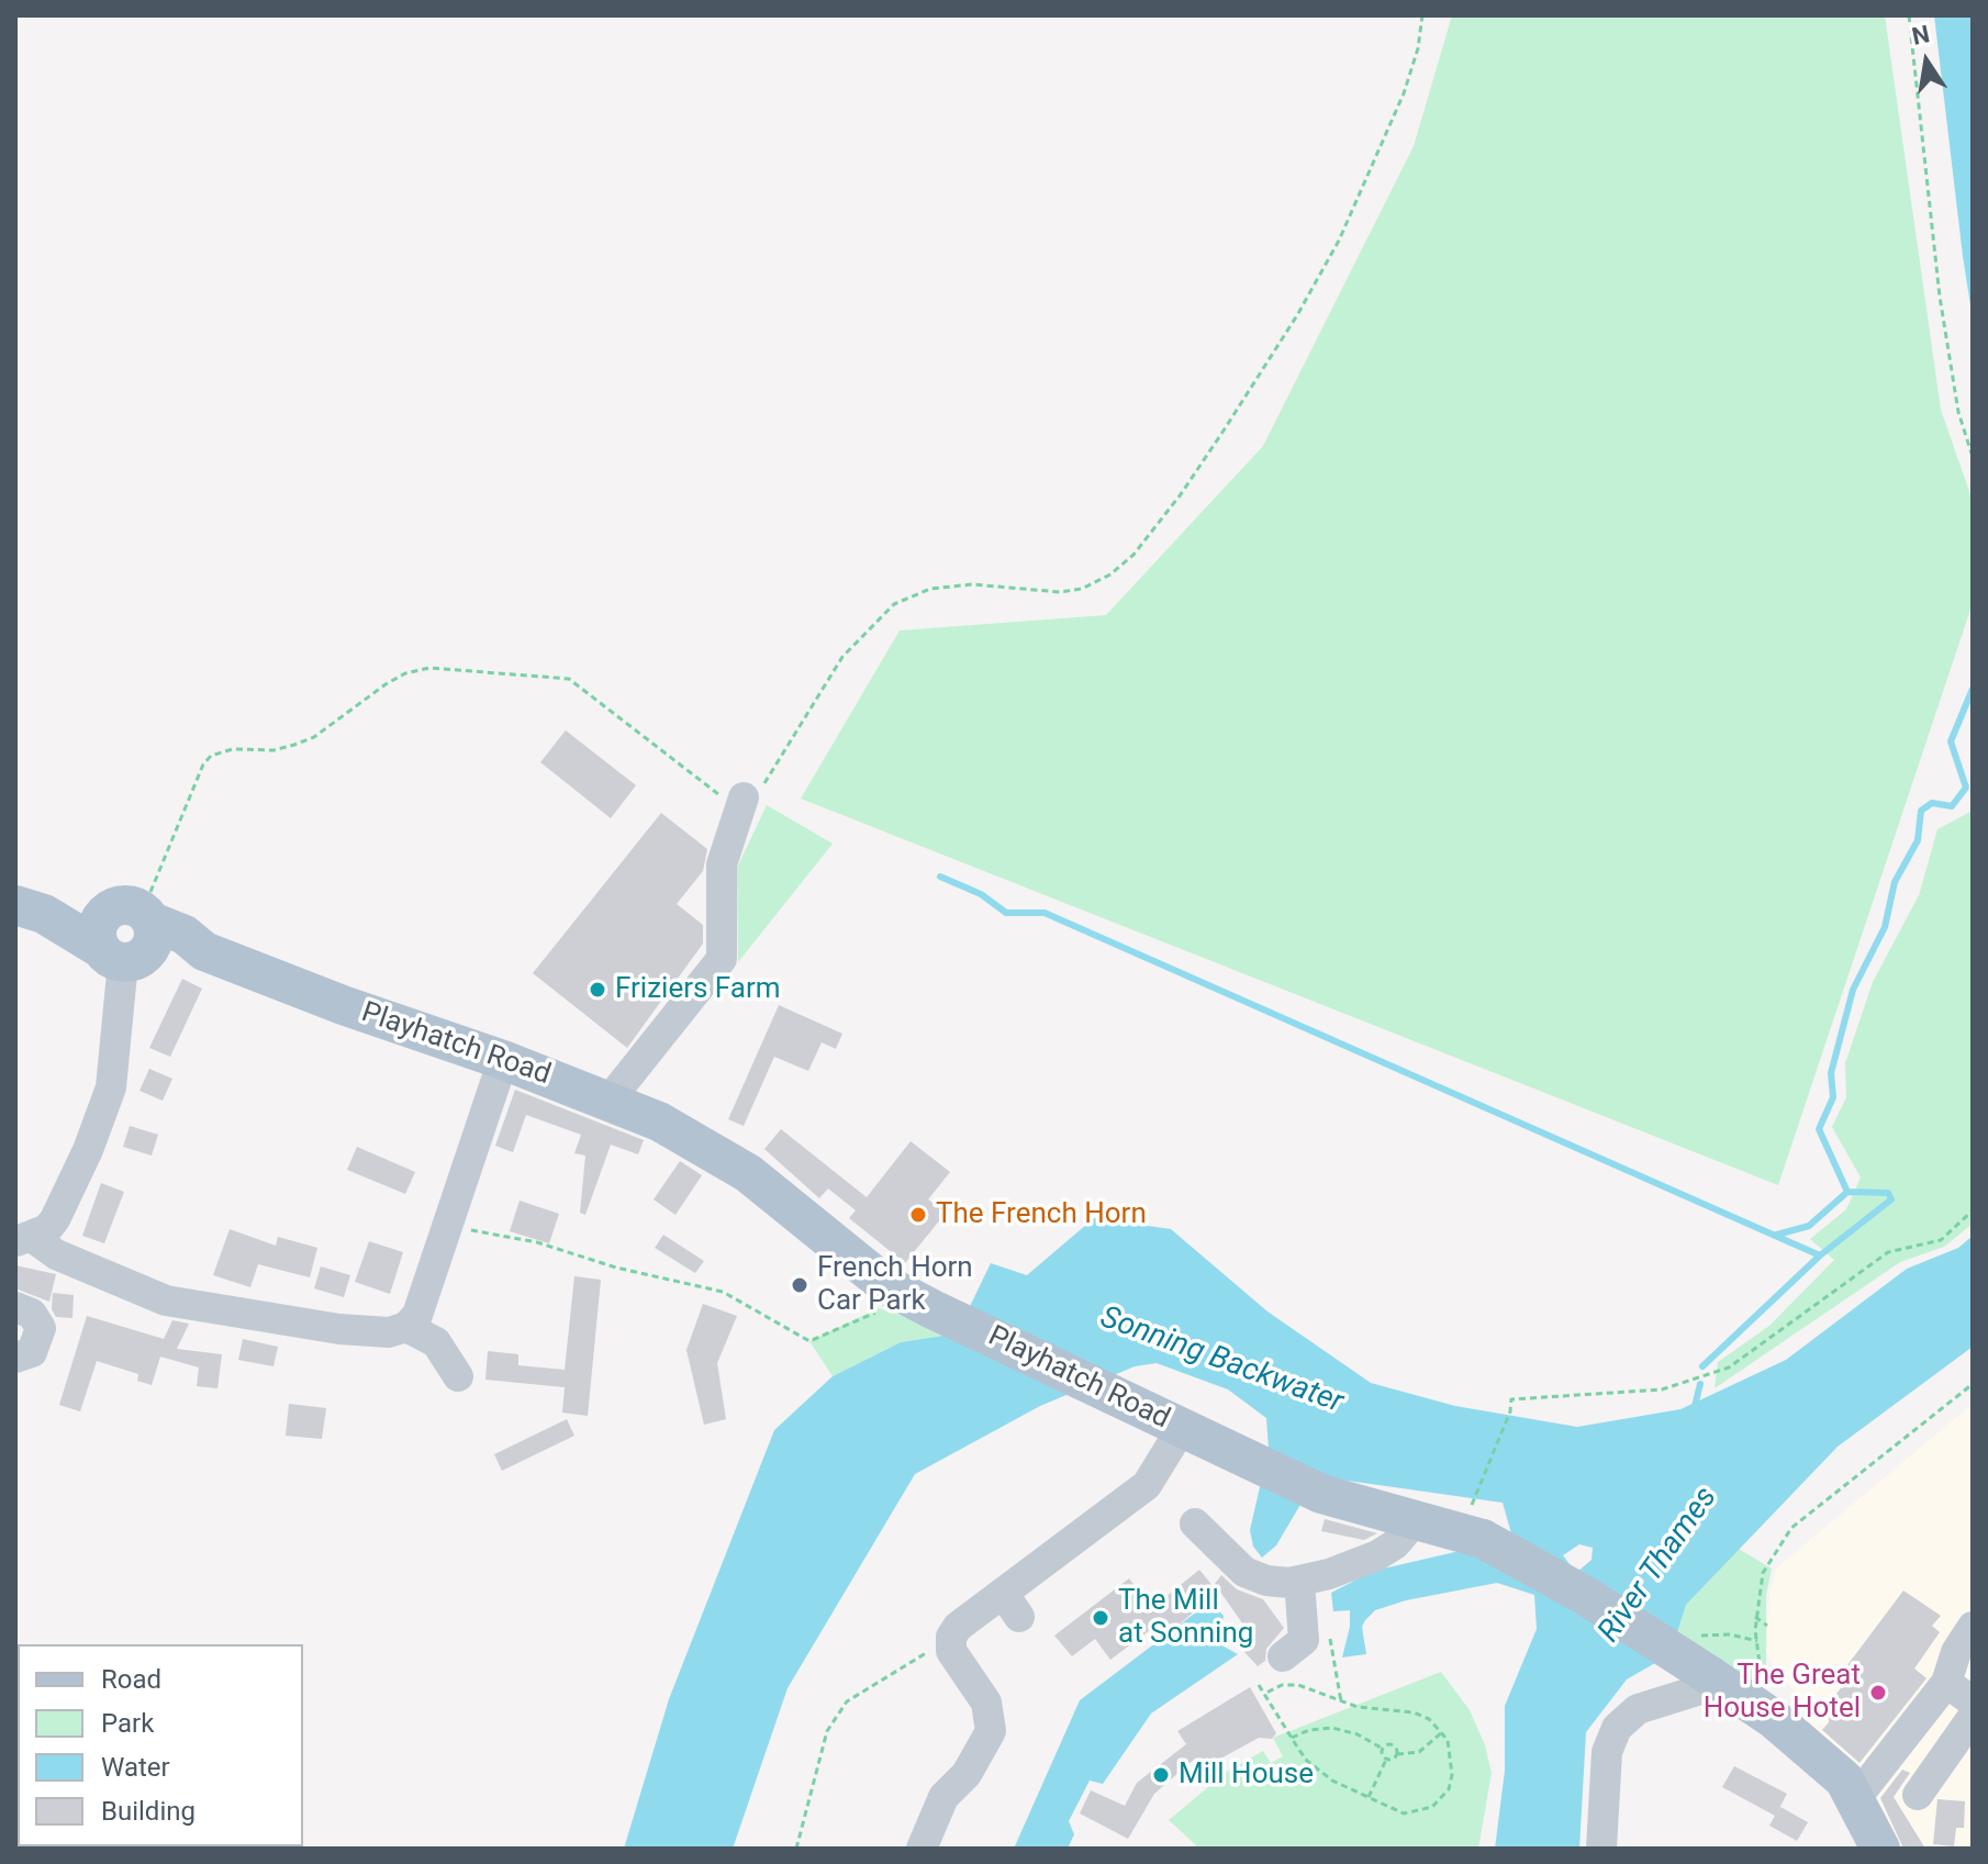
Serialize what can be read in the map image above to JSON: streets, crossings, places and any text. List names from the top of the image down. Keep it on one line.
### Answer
{"streets":{"main road":["Playhatch Road"]},"water":["Sonning Backwater","River Thames"],"places":["Friziers Farm","The French Horn","French Horn Car Park","The Mill at Sonning","The Great House Hotel","Mill House"],"legend":["Road","Park","Water","Building"],"north":"top"}
